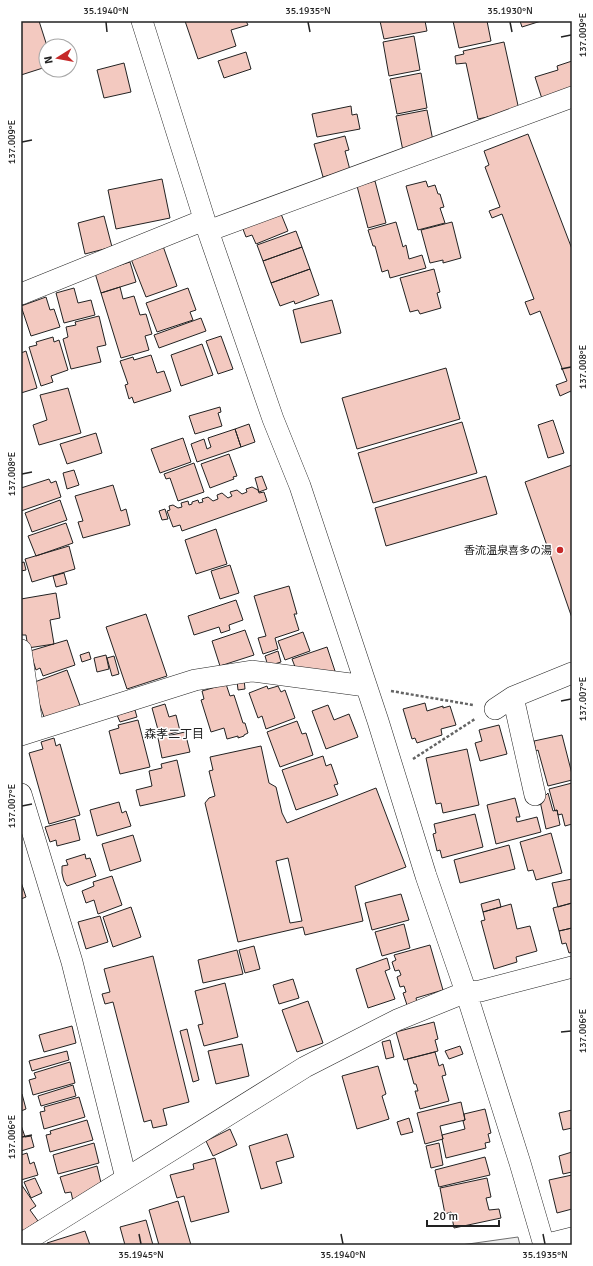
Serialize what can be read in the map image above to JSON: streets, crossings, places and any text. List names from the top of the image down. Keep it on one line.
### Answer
{"districts":["森孝二丁目"],"places":["香流温泉喜多の湯"],"scale_bar":"20 m","north":"left","coordinates":["35.1940°N","35.1935°N","35.1930°N","137.009°E","137.008°E","137.007°E","137.006°E","35.1945°N"]}
